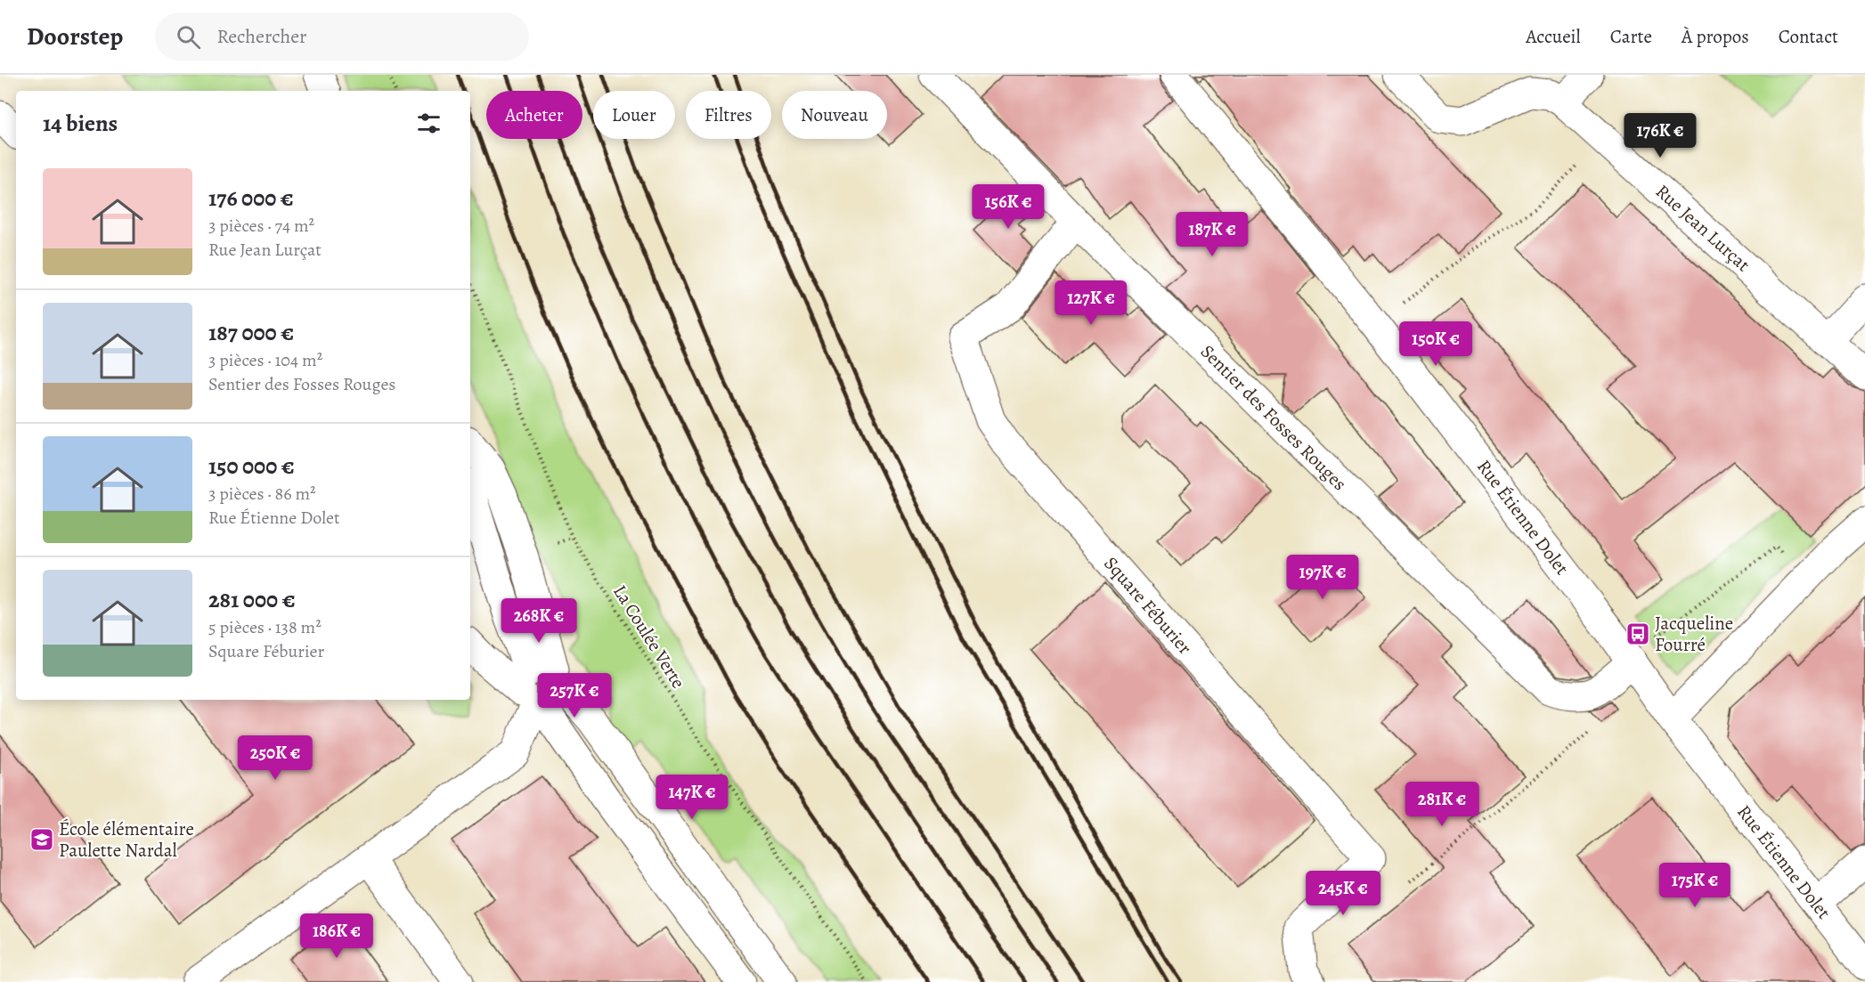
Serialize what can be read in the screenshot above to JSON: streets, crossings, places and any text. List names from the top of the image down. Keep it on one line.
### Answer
{"streets":{"street":["Rue Jean Lurçat","Sentier des Fosses Rouges","Rue Étienne Dolet","Square Féburier"],"path":["La Coulée Verte"]},"crossings":[["Sentier des Fosses Rouges","Rue Étienne Dolet"],["Sentier des Fosses Rouges","Square Féburier"]],"places":{"bus stop":["Jacqueline Fourré"],"school or university":["École élémentaire Paulette Nardal"]},"page":{"header":"Doorstep","search":"Rechercher","nav":["Accueil","Carte","À propos","Contact"],"chip":["Acheter","Louer","Filtres","Nouveau"],"heading":"14 biens","price":["176K €","156K €","187K €","127K €","150K €","197K €","268K €","257K €","250K €","147K €","281K €","175K €","245K €","186K €"],"list":[{"name":"176 000 €","note":"3 pièces · 74 m² · Rue Jean Lurçat"},{"name":"187 000 €","note":"3 pièces · 104 m² · Sentier des Fosses Rouges"},{"name":"150 000 €","note":"3 pièces · 86 m² · Rue Étienne Dolet"},{"name":"281 000 €","note":"5 pièces · 138 m² · Square Féburier"}]}}
